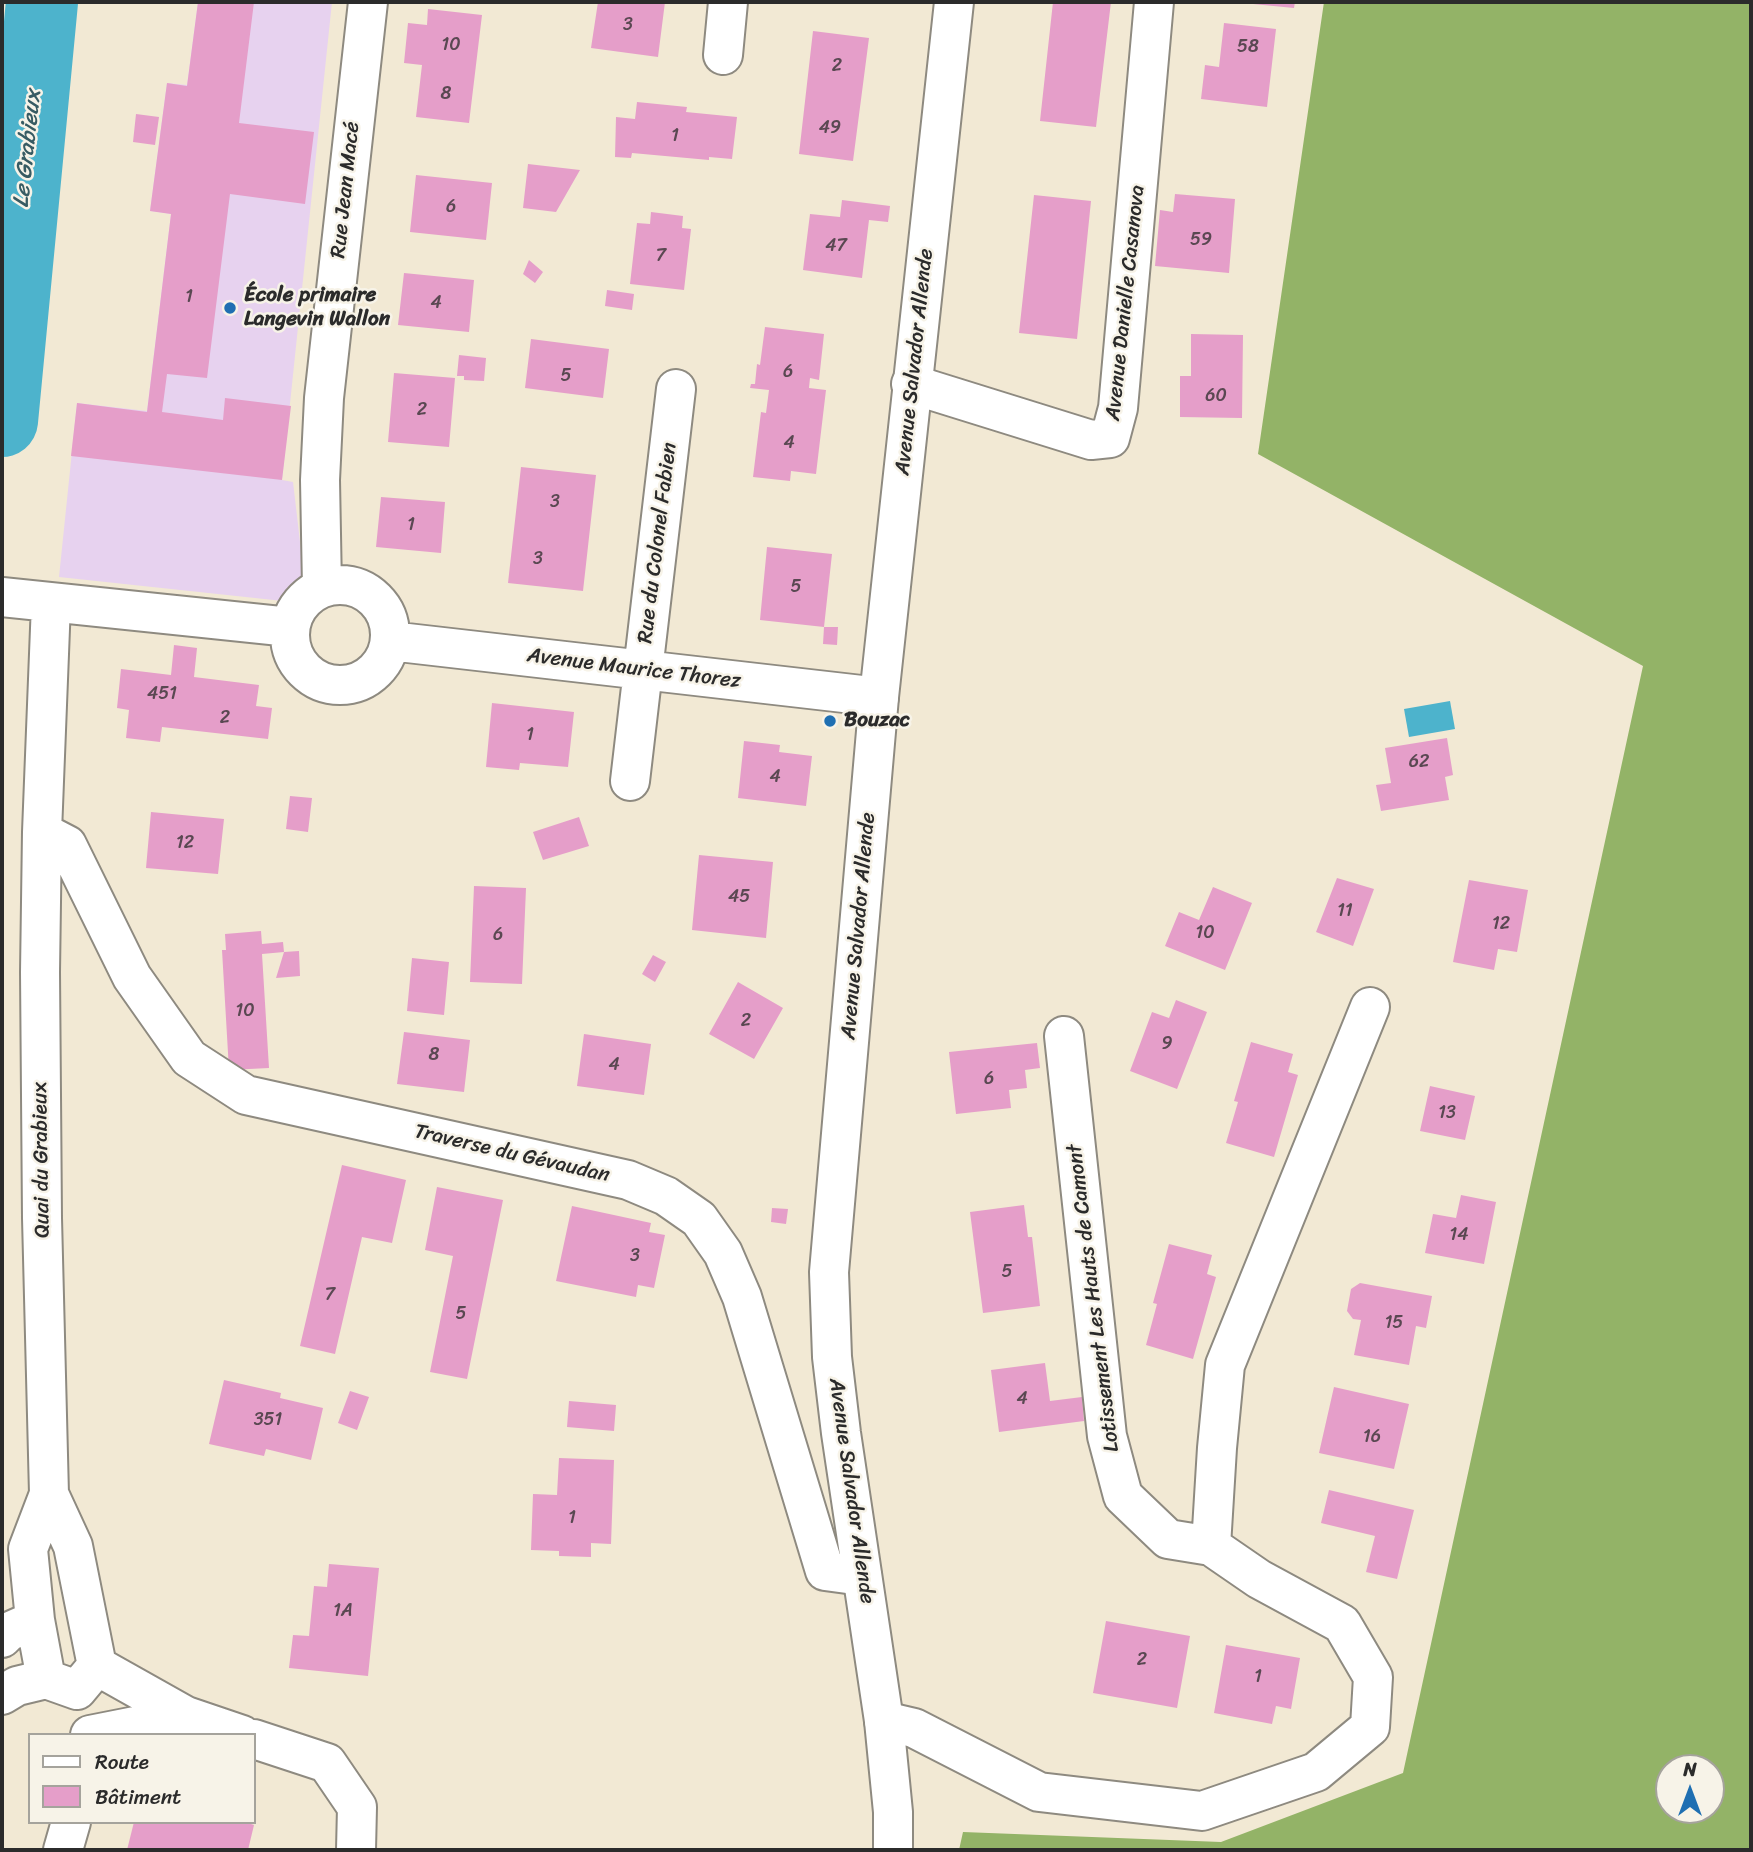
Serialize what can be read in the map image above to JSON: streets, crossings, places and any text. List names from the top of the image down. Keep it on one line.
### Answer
{"streets":{"street":["Rue Jean Macé","Avenue Danielle Casanova","Avenue Salvador Allende","Rue du Colonel Fabien","Avenue Maurice Thorez","Traverse du Gévaudan","Quai du Grabieux","Lotissement Les Hauts de Camont"]},"crossings":[["Rue Jean Macé","Avenue Maurice Thorez"],["Avenue Danielle Casanova","Avenue Salvador Allende"],["Avenue Salvador Allende","Avenue Maurice Thorez"],["Avenue Salvador Allende","Traverse du Gévaudan"],["Avenue Salvador Allende","Lotissement Les Hauts de Camont"],["Rue du Colonel Fabien","Avenue Maurice Thorez"],["Traverse du Gévaudan","Quai du Grabieux"]],"water":["Le Grabieux"],"places":["École primaire Langevin Wallon","Bouzac"],"house_numbers":["3","10","58","2","8","49","1","6","59","47","7","1","4","6","5","60","2","4","3","1","3","5","451","2","1","62","4","12","45","11","12","10","6","10","2","9","8","4","6","13","14","3","5","7","5","15","4","351","16","1","1A","2","1"],"legend":["Route","Bâtiment"],"north":"top"}
